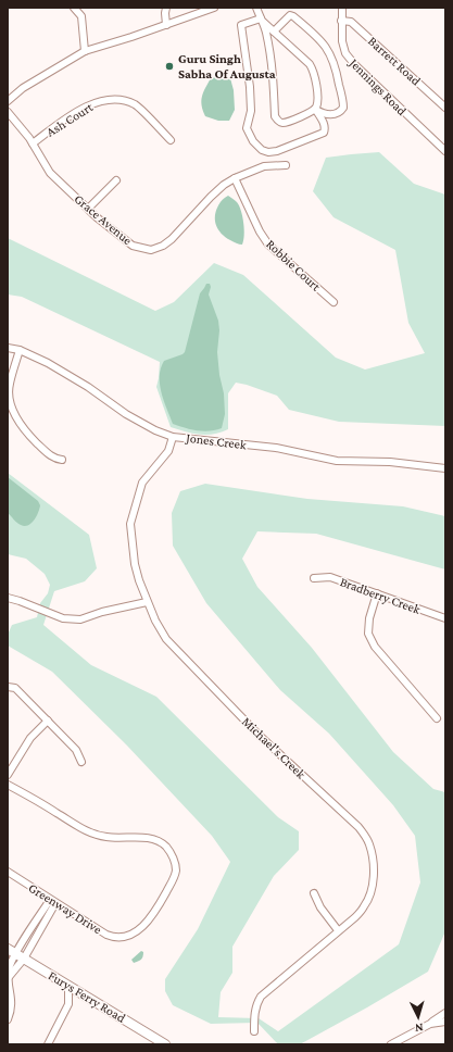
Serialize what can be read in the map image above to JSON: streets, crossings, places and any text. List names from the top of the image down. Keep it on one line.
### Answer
{"streets":{"main road":["Furys Ferry Road"],"street":["Barrett Road","Jennings Road","Ash Court","Grace Avenue","Robbie Court","Jones Creek","Bradberry Creek","Michael's Creek","Greenway Drive"]},"crossings":[["Barrett Road","Jennings Road"],["Ash Court","Grace Avenue"],["Grace Avenue","Robbie Court"],["Jones Creek","Michael's Creek"]],"places":["Guru Singh Sabha Of Augusta"],"north":"bottom"}
